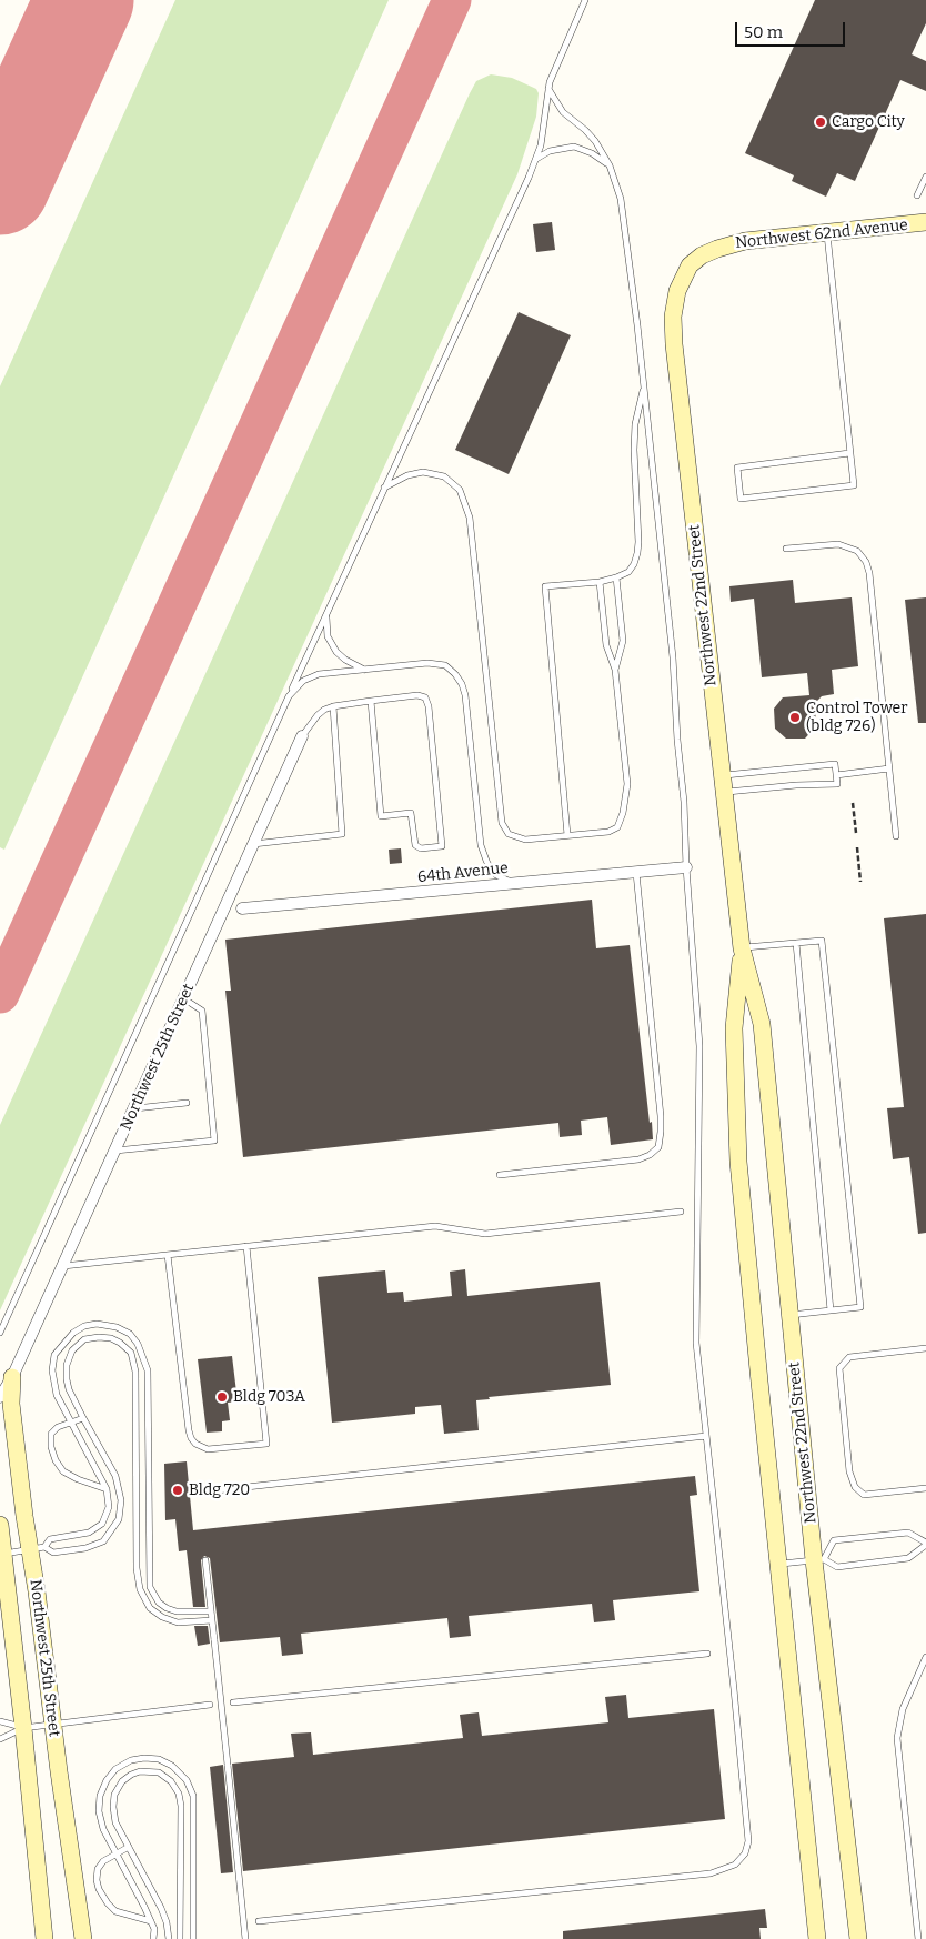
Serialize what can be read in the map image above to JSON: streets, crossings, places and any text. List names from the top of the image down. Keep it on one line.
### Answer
{"streets":{"street":["Northwest 62nd Avenue","Northwest 22nd Street","64th Avenue","Northwest 25th Street"]},"crossings":[["Northwest 62nd Avenue","Northwest 22nd Street"]],"places":["Cargo City","Control Tower (bldg 726)","Bldg 703A","Bldg 720"],"scale_bar":"50 m"}
